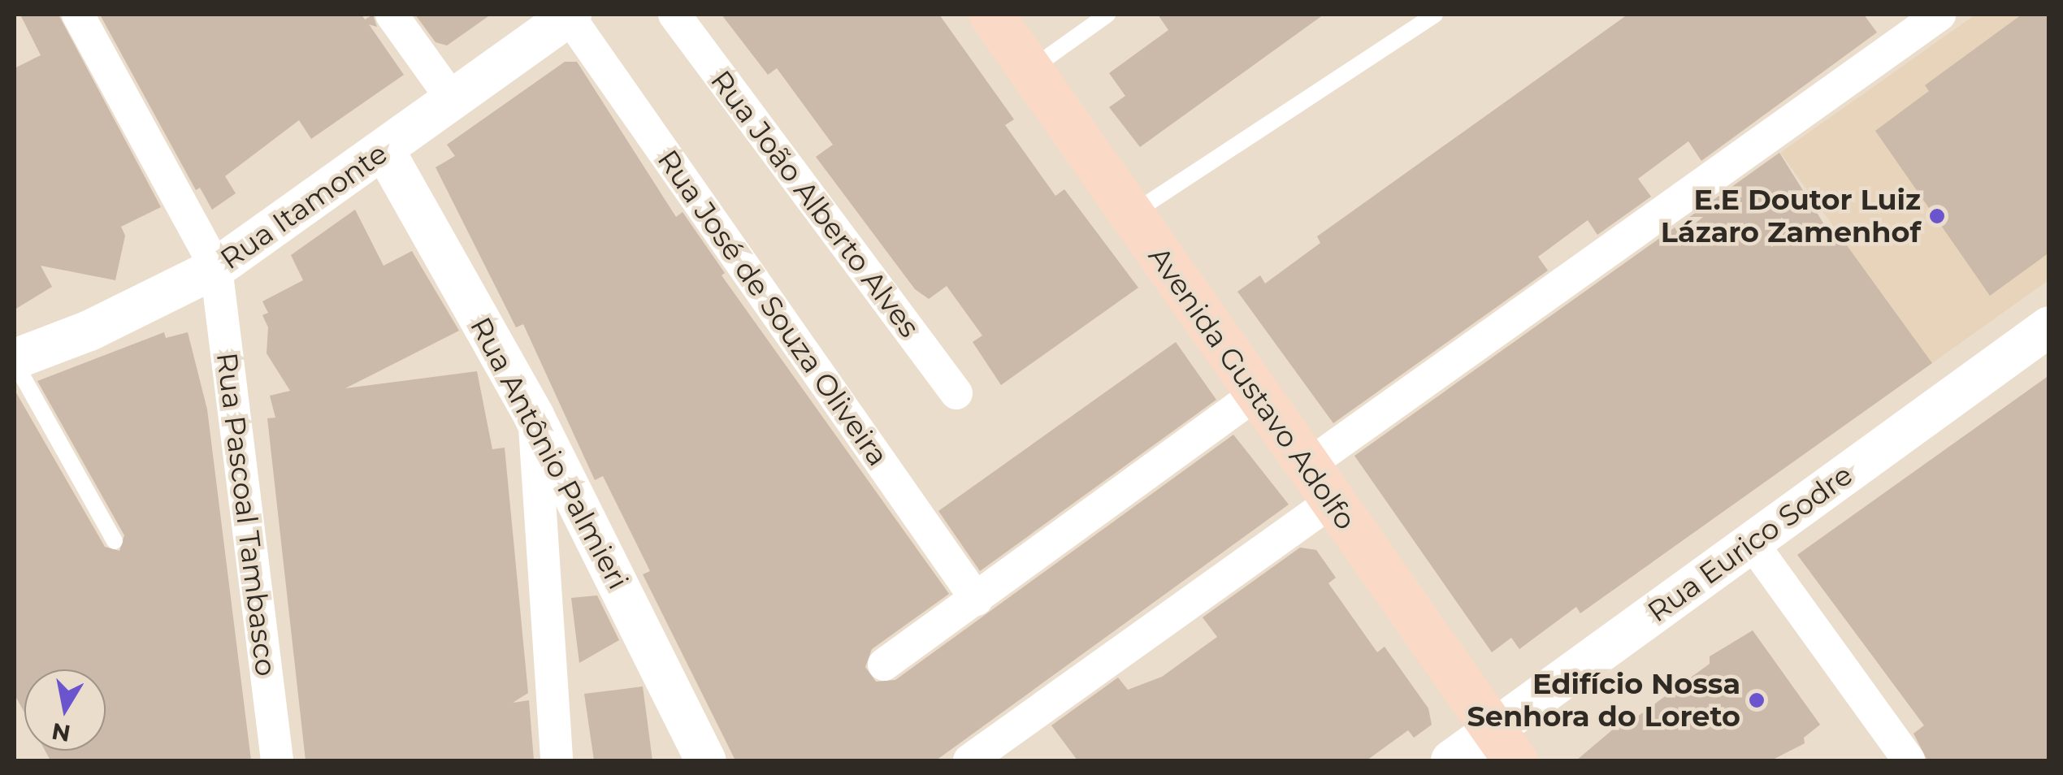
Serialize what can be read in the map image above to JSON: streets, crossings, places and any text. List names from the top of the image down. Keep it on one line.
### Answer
{"streets":{"main road":["Avenida Gustavo Adolfo"],"street":["Rua João Alberto Alves","Rua Itamonte","Rua José de Souza Oliveira","Rua Antônio Palmieri","Rua Pascoal Tambasco","Rua Eurico Sodre"]},"crossings":[["Rua Itamonte","Rua José de Souza Oliveira"],["Rua Itamonte","Rua Antônio Palmieri"],["Rua Itamonte","Rua Pascoal Tambasco"],["Avenida Gustavo Adolfo","Rua Eurico Sodre"]],"places":["E.E Doutor Luiz Lázaro Zamenhof","Edifício Nossa Senhora do Loreto"],"north":"bottom"}
